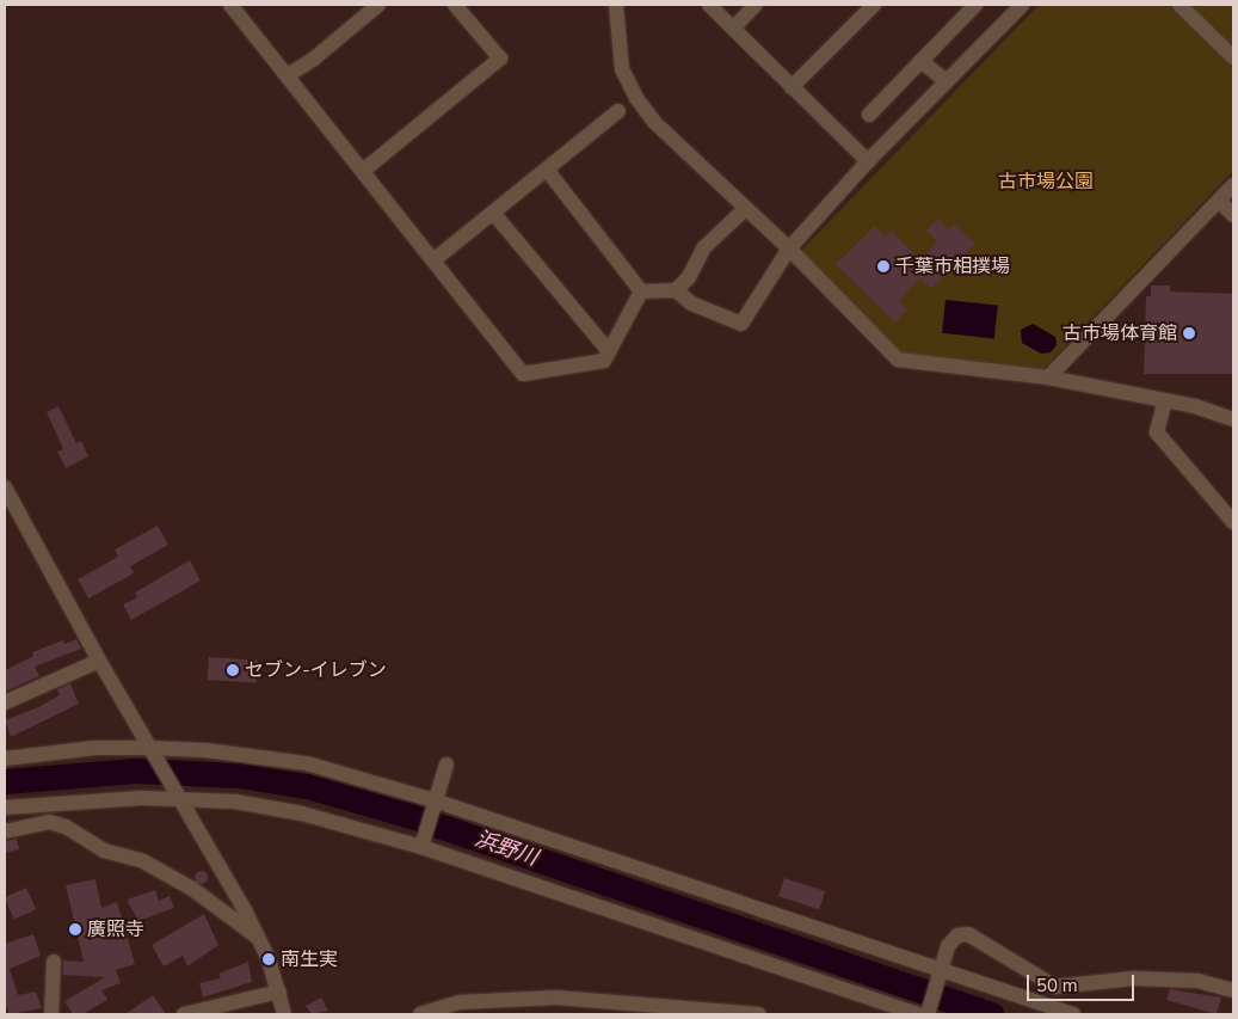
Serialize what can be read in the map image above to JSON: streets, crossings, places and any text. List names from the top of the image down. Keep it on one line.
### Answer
{"water":["浜野川"],"parks":["古市場公園"],"places":["千葉市相撲場","古市場体育館","セブン-イレブン","廣照寺","南生実"],"scale_bar":"50 m"}
